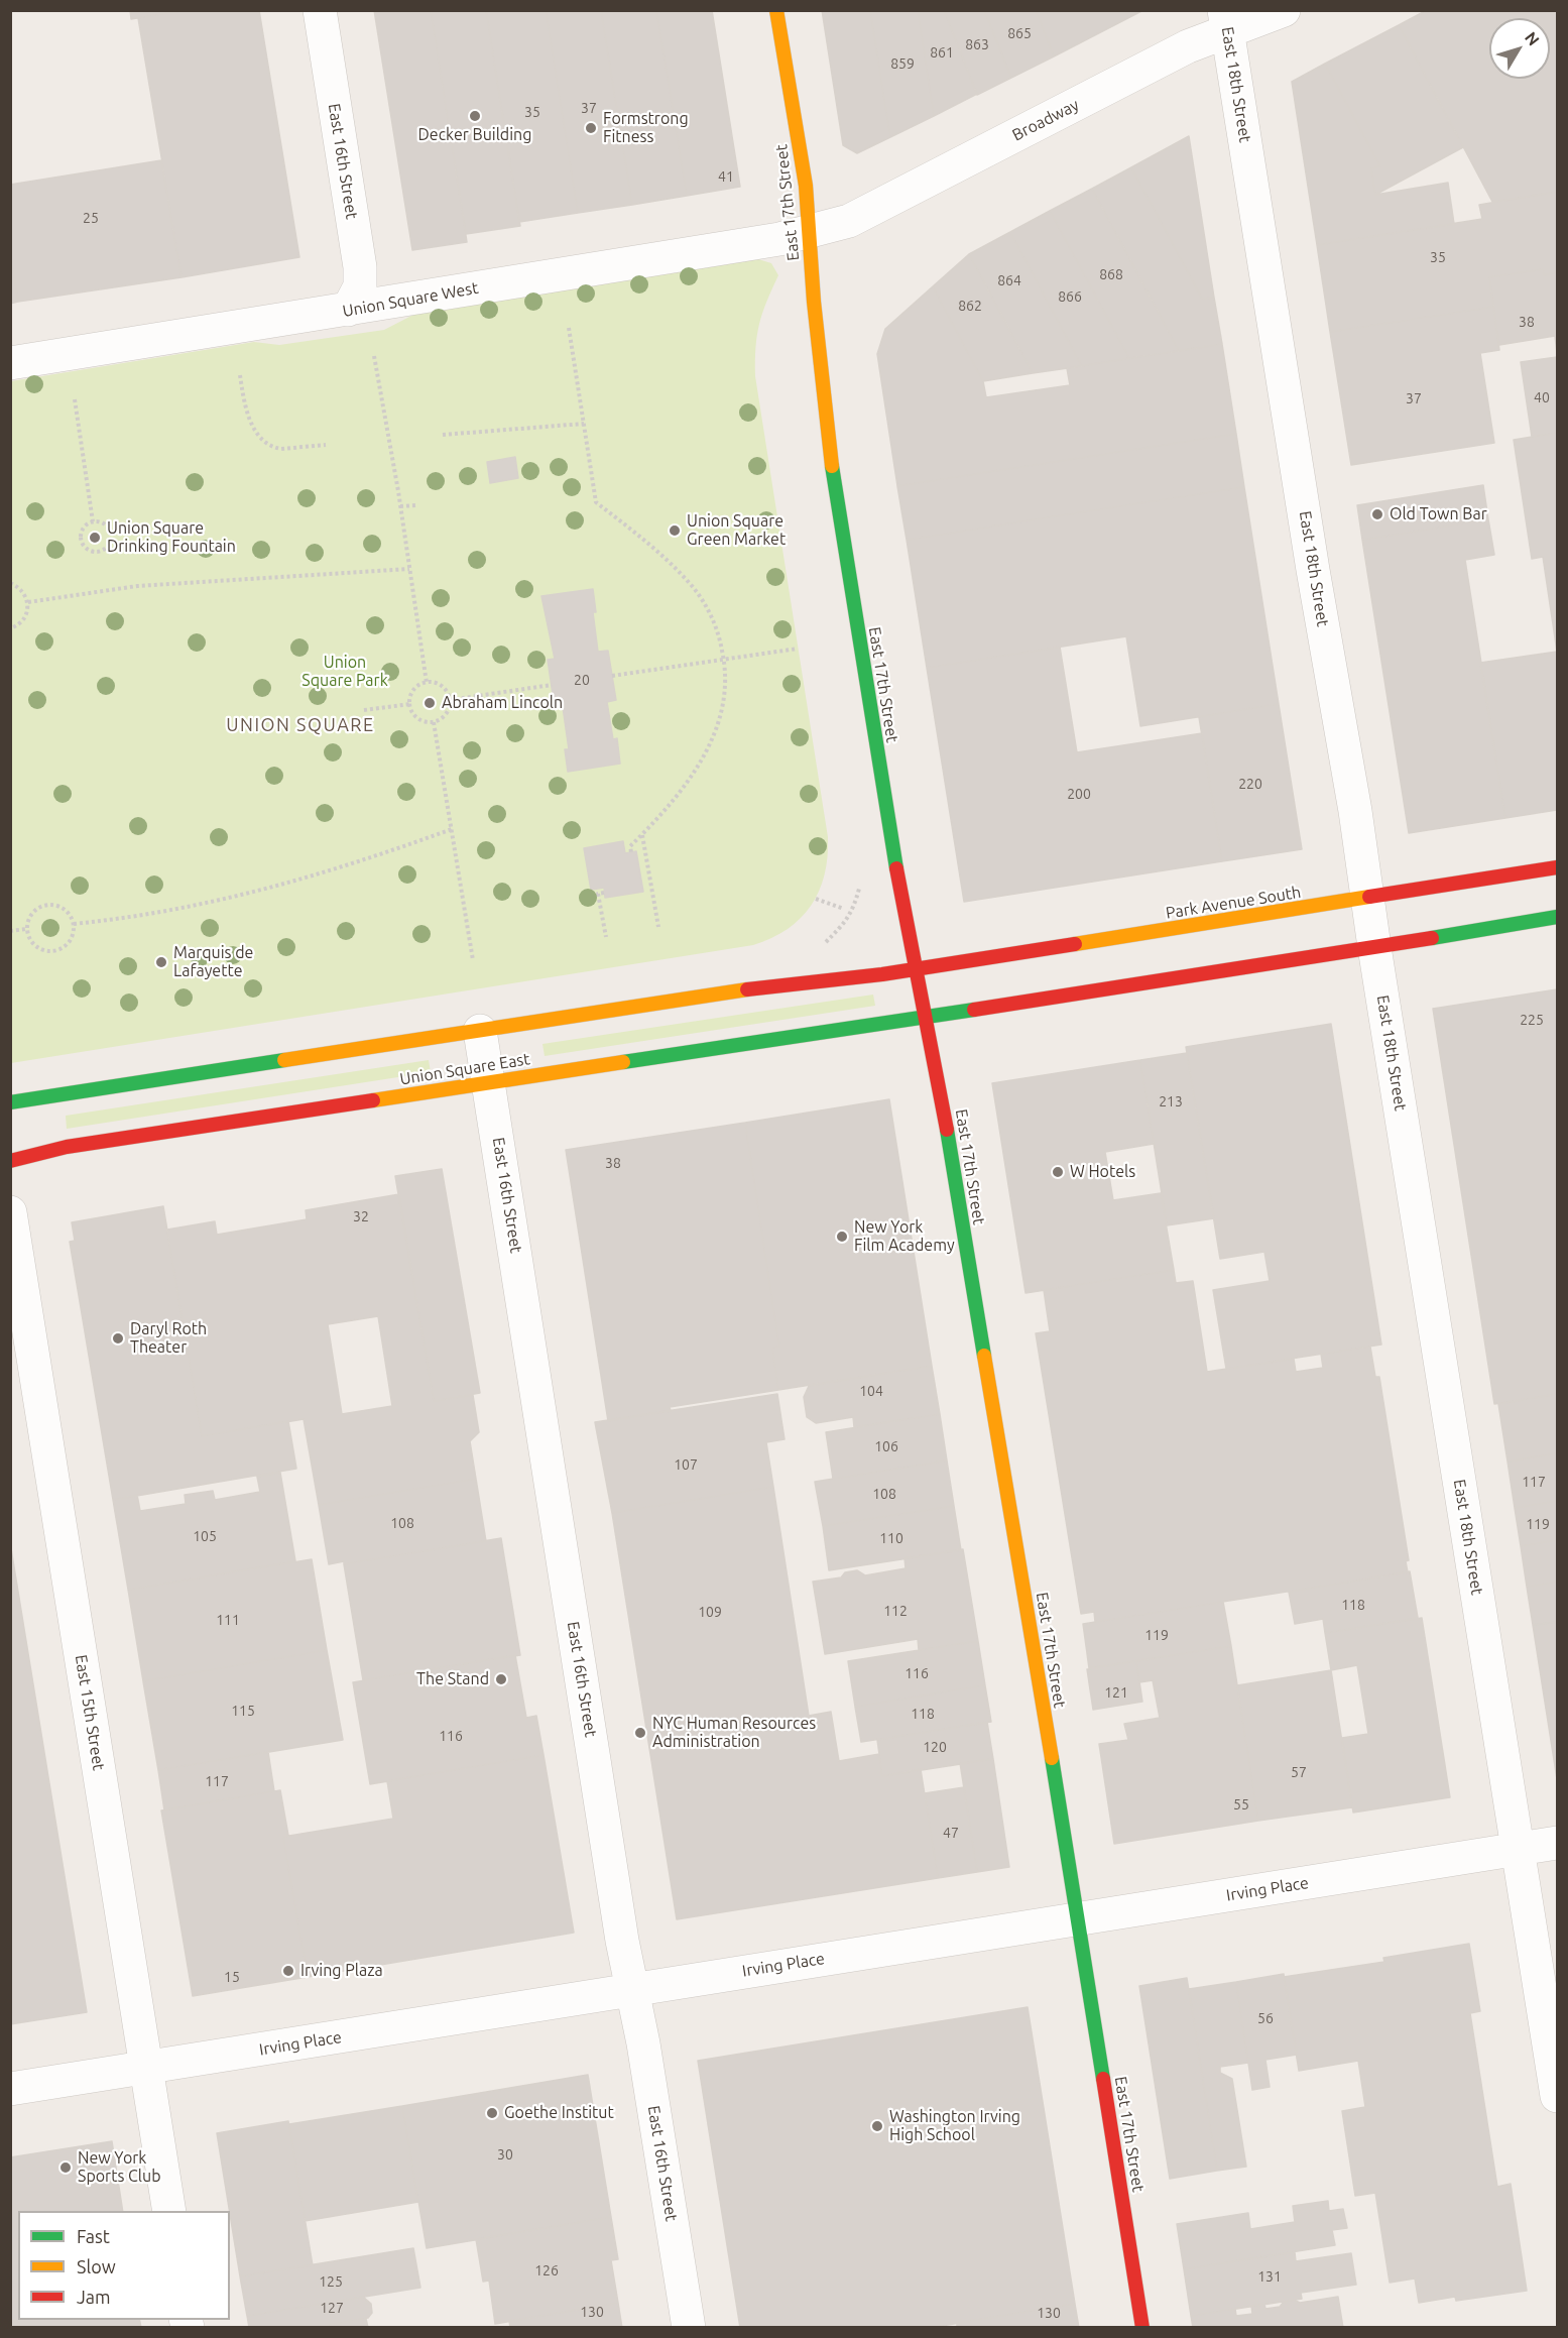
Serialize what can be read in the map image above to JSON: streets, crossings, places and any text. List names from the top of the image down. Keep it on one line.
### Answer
{"streets":{"main road":["East 17th Street","Park Avenue South","Union Square East"],"street":["East 18th Street","Broadway","East 16th Street","Union Square West","East 15th Street","Irving Place"]},"crossings":[["East 18th Street","Broadway"],["East 18th Street","Park Avenue South"],["East 18th Street","Irving Place"],["Broadway","East 17th Street"],["Broadway","Union Square West"],["East 16th Street","Union Square West"],["East 16th Street","Union Square East"],["East 16th Street","Irving Place"],["East 17th Street","Union Square West"],["East 17th Street","Park Avenue South"],["East 17th Street","Union Square East"],["East 17th Street","Irving Place"],["East 15th Street","Irving Place"]],"districts":["UNION SQUARE"],"parks":["Union Square Park"],"places":["Decker Building","Formstrong Fitness","Old Town Bar","Union Square Green Market","Union Square Drinking Fountain","Abraham Lincoln","Marquis de Lafayette","W Hotels","New York Film Academy","Daryl Roth Theater","The Stand","NYC Human Resources Administration","Irving Plaza","Goethe Institut","Washington Irving High School","New York Sports Club"],"house_numbers":["865","863","861","859","37","35","41","25","35","868","864","866","862","38","40","37","20","220","200","225","213","38","32","104","106","107","117","108","108","119","105","110","118","112","109","111","119","116","121","115","118","116","120","57","117","55","47","15","56","30","126","131","125","127","130","130"],"legend":["Fast","Slow","Jam"],"north":"top right"}
